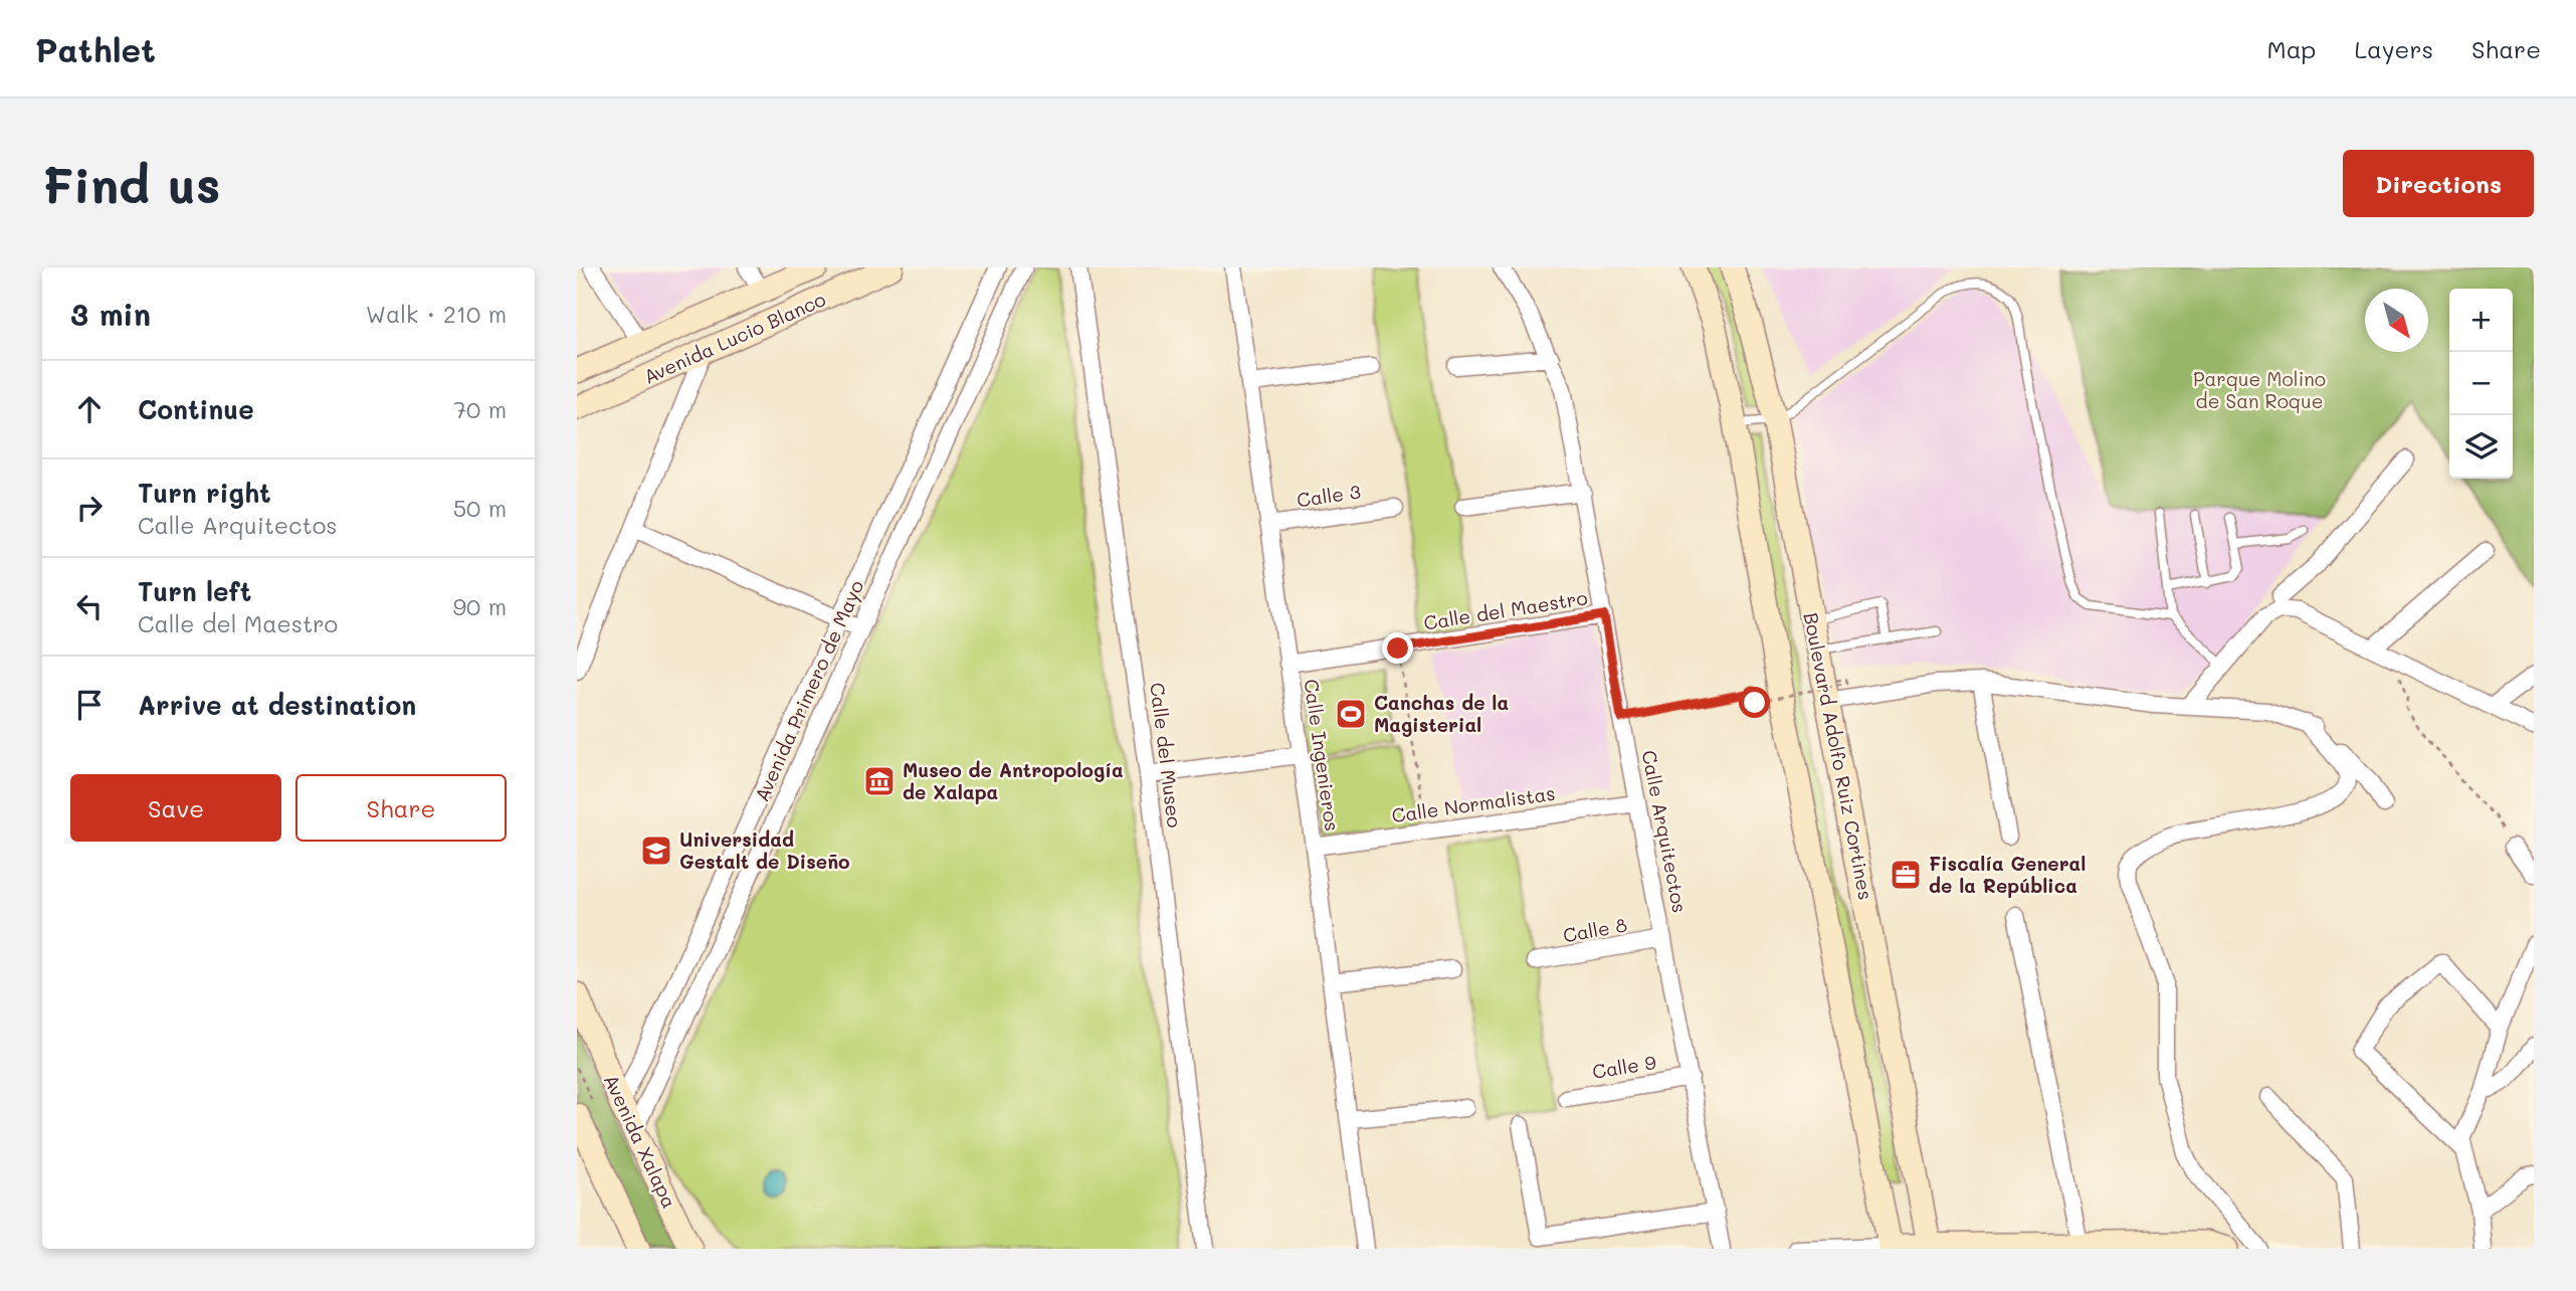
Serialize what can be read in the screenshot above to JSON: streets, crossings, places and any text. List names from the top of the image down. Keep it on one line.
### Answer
{"streets":{"main road":["Avenida Lucio Blanco","Boulevard Adolfo Ruiz Cortines","Avenida Xalapa"],"street":["Calle 3","Calle del Maestro","Avenida Primero de Mayo","Calle del Museo","Calle Ingenieros","Calle Normalistas","Calle Arquitectos","Calle 8","Calle 9"]},"crossings":[["Calle 3","Calle Ingenieros"],["Calle del Maestro","Calle Ingenieros"],["Calle del Maestro","Calle Arquitectos"],["Avenida Primero de Mayo","Avenida Xalapa"],["Calle Ingenieros","Calle Normalistas"],["Calle Normalistas","Calle Arquitectos"],["Calle Arquitectos","Calle 8"],["Calle Arquitectos","Calle 9"]],"parks":["Parque Molino de San Roque"],"places":{"sports":["Canchas de la Magisterial"],"museum":["Museo de Antropología de Xalapa"],"school or university":["Universidad Gestalt de Diseño"],"office":["Fiscalía General de la República"]},"north":"bottom right","page":{"header":"Pathlet","nav":["Map","Layers","Share"],"buttons":["Directions",["Save","Share"]],"title":"Find us","heading":["3 min","Walk · 210 m"],"map_buttons":["+","−"],"list":[["Continue","70 m"],["Turn right","Calle Arquitectos","50 m"],["Turn left","Calle del Maestro","90 m"],"Arrive at destination"]}}
